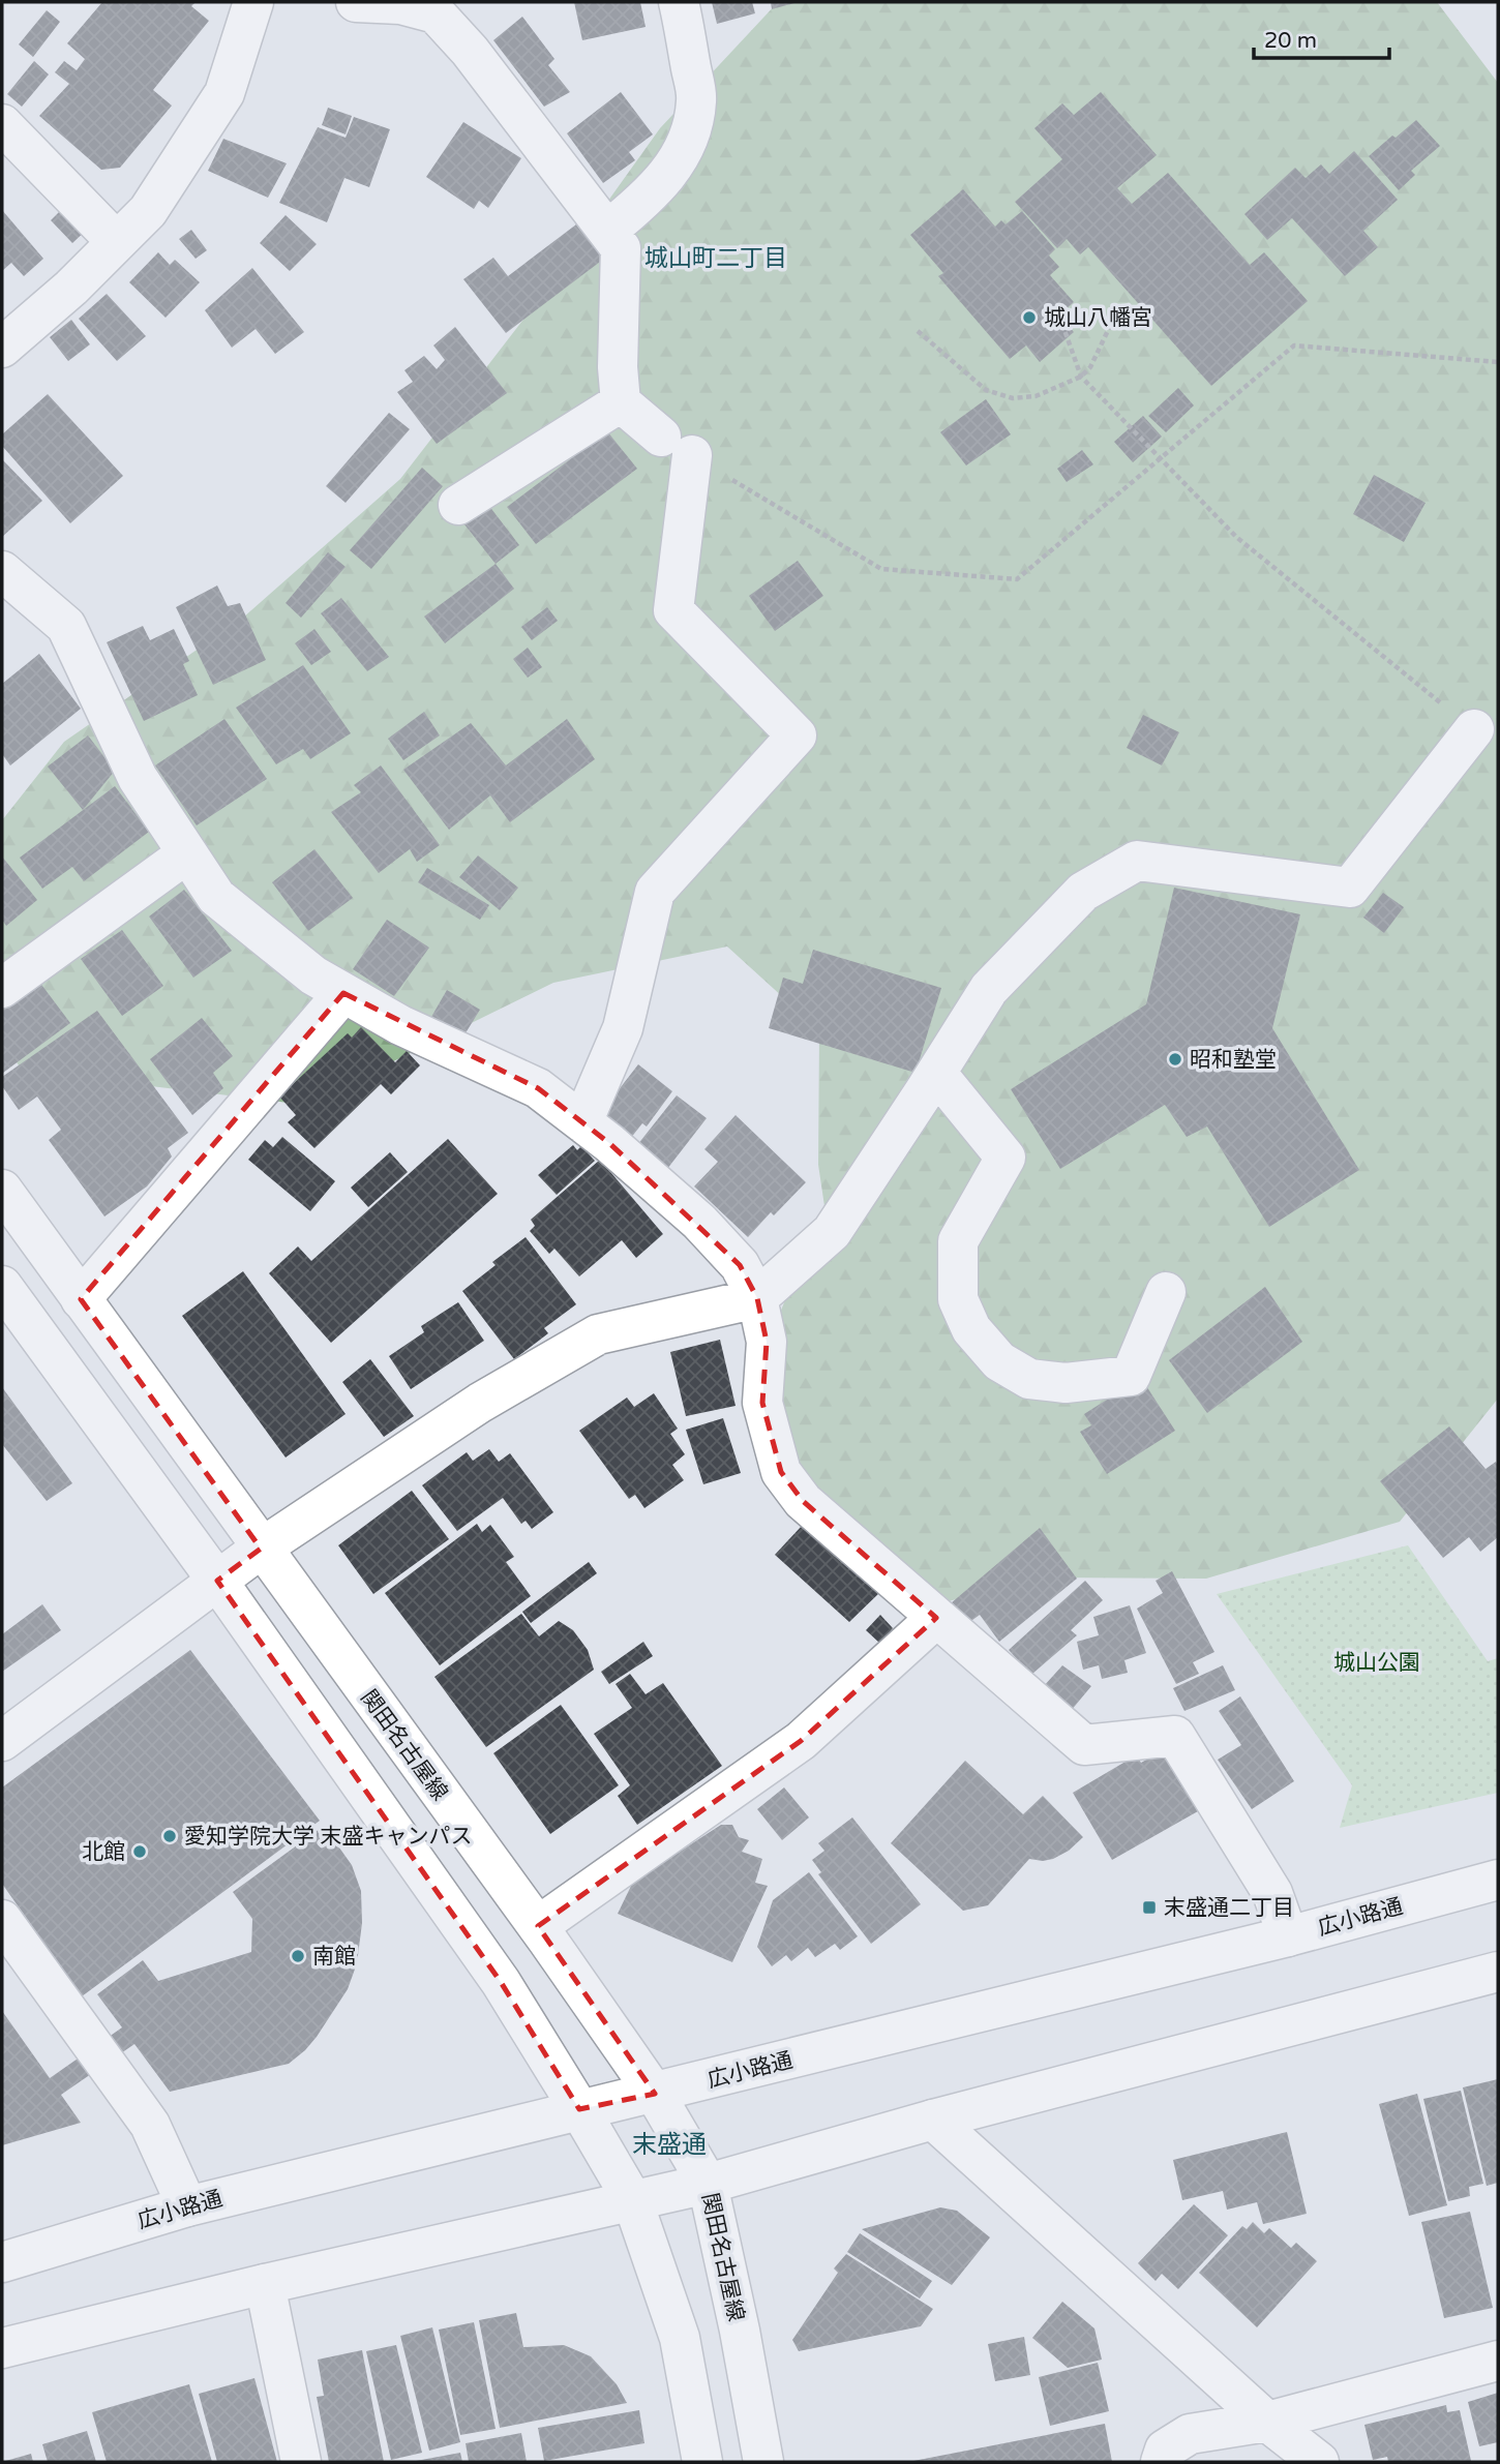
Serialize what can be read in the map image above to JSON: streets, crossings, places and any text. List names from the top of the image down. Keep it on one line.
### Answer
{"streets":{"street":["関田名古屋線","広小路通"]},"crossings":[["関田名古屋線","広小路通"]],"districts":["城山町二丁目","末盛通"],"parks":["城山公園"],"places":{"other":["城山八幡宮","昭和塾堂","愛知学院大学 末盛キャンパス","北館","南館"],"transit":["末盛通二丁目"]},"scale_bar":"20 m"}
